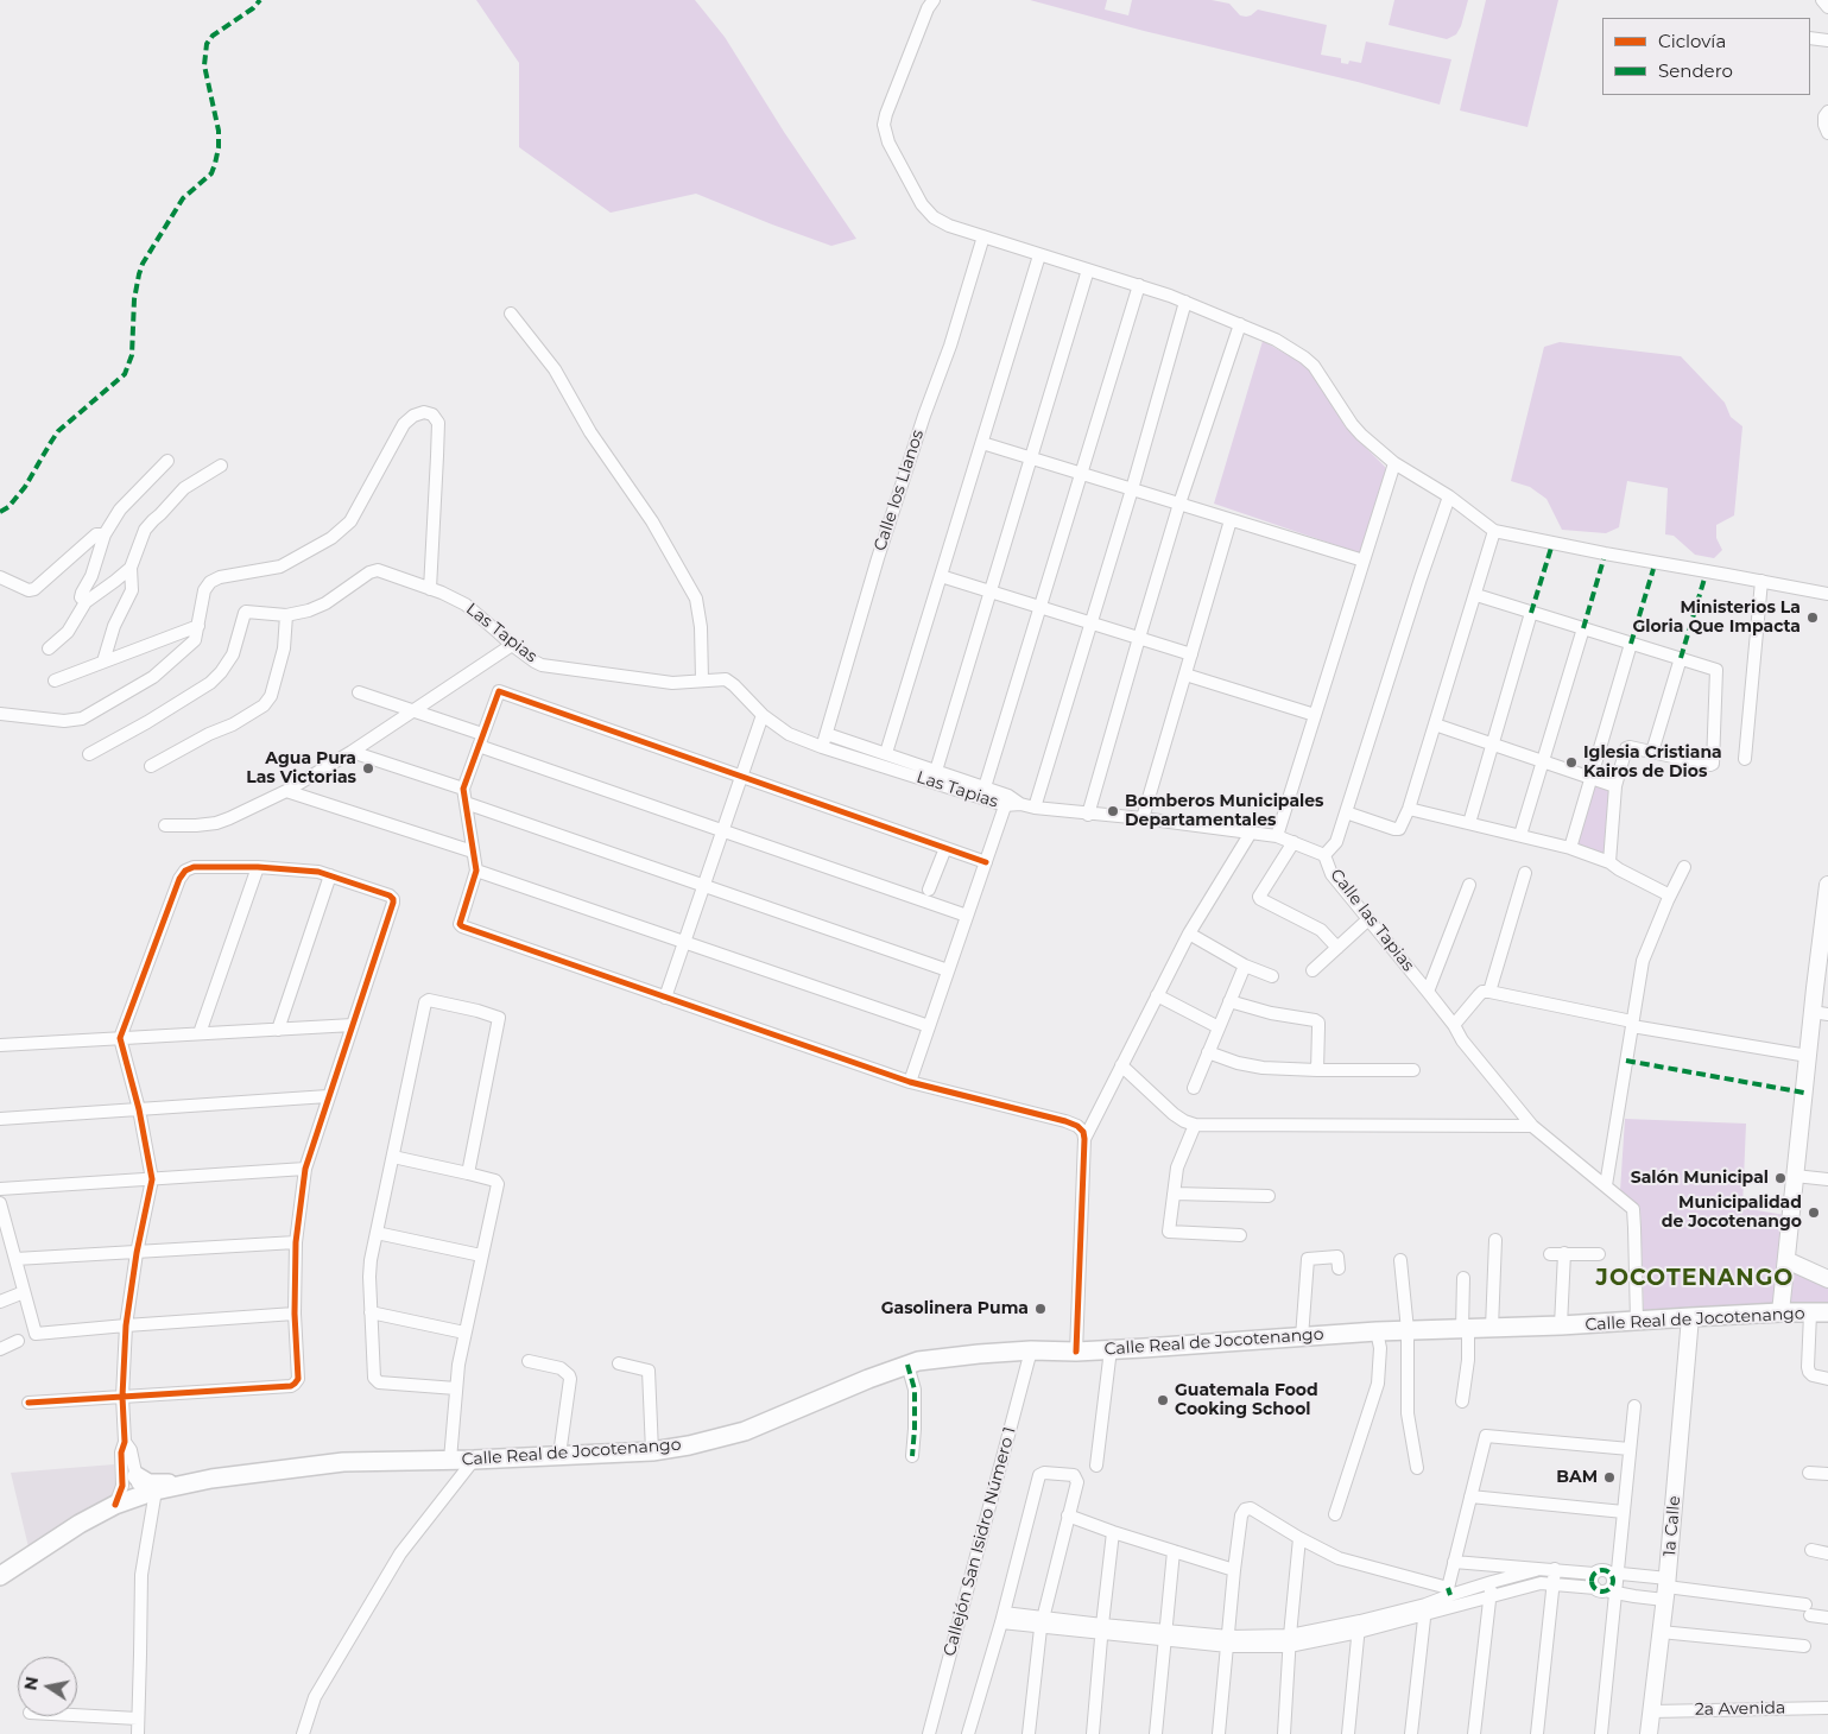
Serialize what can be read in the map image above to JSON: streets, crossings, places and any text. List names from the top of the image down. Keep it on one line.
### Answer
{"streets":{"main road":["Calle Real de Jocotenango"],"street":["Calle los Llanos","Las Tapias","Calle las Tapias","1a Calle","Callejón San Isidro Número 1","2a Avenida"]},"crossings":[["Calle los Llanos","Las Tapias"],["Las Tapias","Calle las Tapias"],["Calle las Tapias","Calle Real de Jocotenango"],["Calle Real de Jocotenango","1a Calle"],["Calle Real de Jocotenango","Callejón San Isidro Número 1"],["1a Calle","2a Avenida"]],"districts":["JOCOTENANGO"],"places":["Ministerios La Gloria Que Impacta","Iglesia Cristiana Kairos de Dios","Agua Pura Las Victorias","Bomberos Municipales Departamentales","Salón Municipal","Municipalidad de Jocotenango","Gasolinera Puma","Guatemala Food Cooking School","BAM"],"legend":["Ciclovía","Sendero"],"north":"left"}
